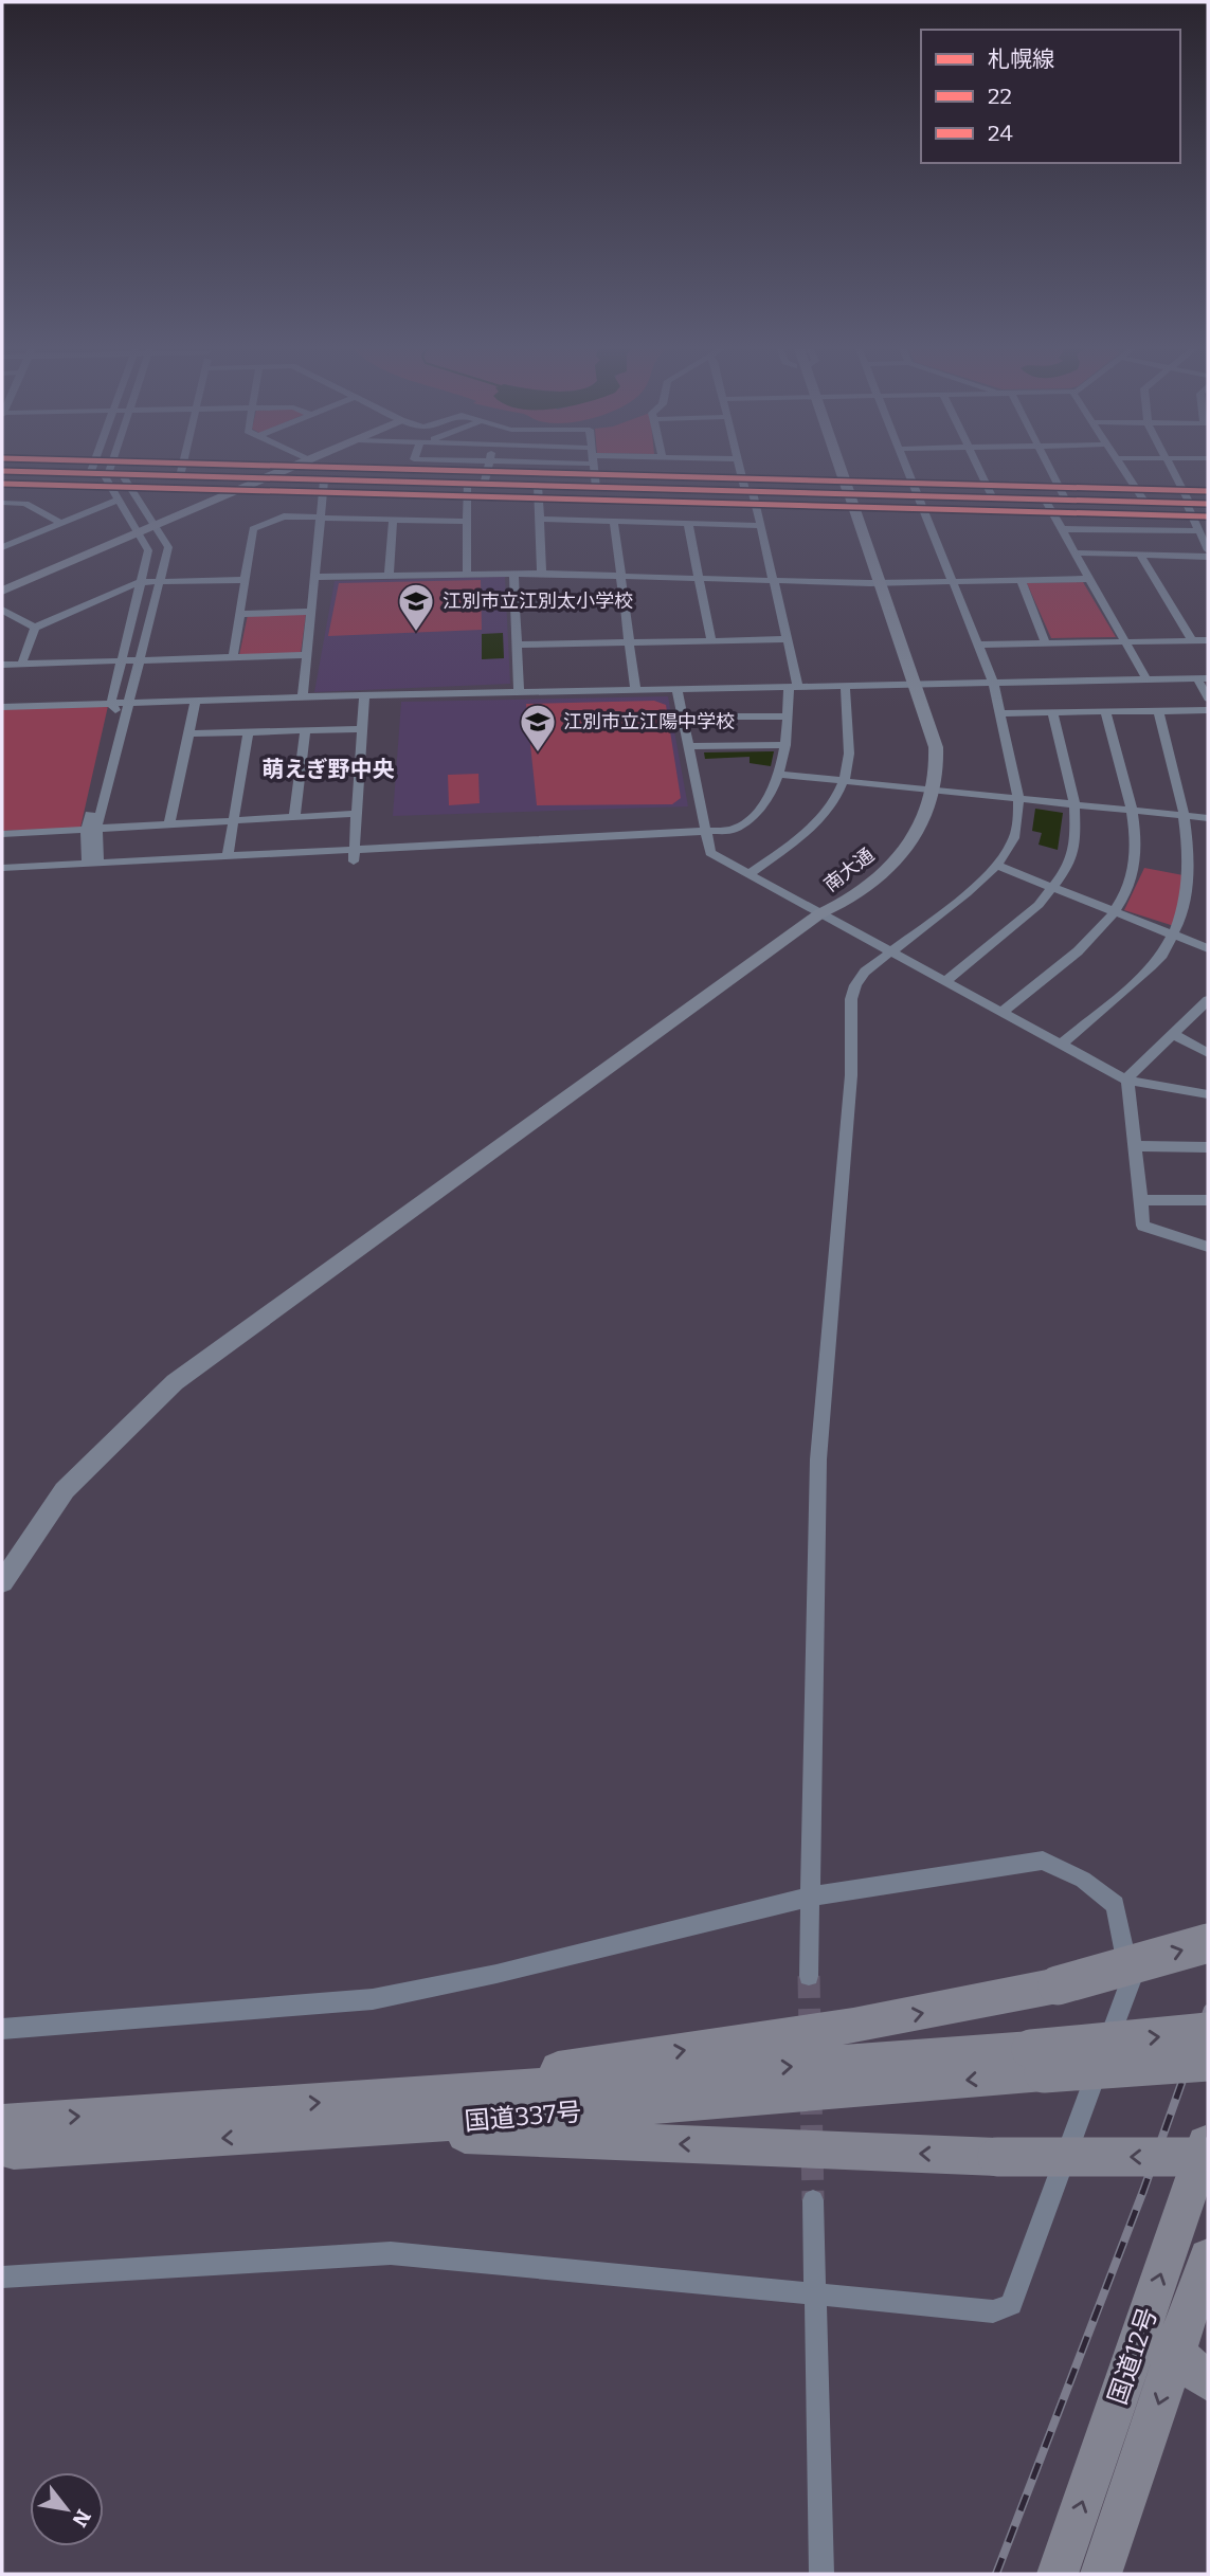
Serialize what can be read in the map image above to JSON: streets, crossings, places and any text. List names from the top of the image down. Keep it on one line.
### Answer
{"streets":{"highway":["国道337号","国道12号"],"street":["南大通"]},"districts":["萌えぎ野中央"],"places":{"school or university":["江別市立江別太小学校","江別市立江陽中学校"]},"lines":["transit line 24","transit line 札幌線","transit line 22"],"legend":["札幌線","22","24"],"north":"bottom right"}
